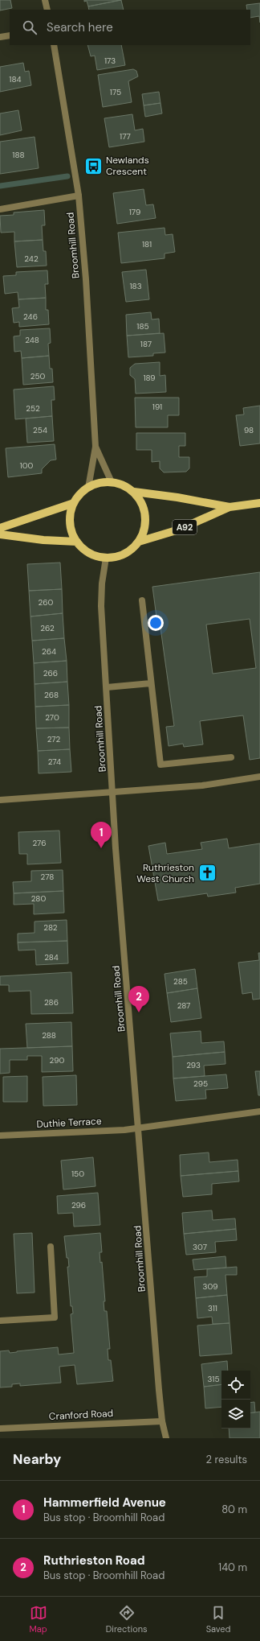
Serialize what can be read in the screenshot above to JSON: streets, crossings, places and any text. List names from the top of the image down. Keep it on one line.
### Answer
{"streets":{"main road":["A92"],"street":["Broomhill Road","Duthie Terrace","Cranford Road"]},"crossings":[["Broomhill Road","A92"],["Broomhill Road","Duthie Terrace"],["Broomhill Road","Cranford Road"]],"places":{"bus stop":["Newlands Crescent"],"church":["Ruthrieston West Church"]},"house_numbers":["173","184","175","177","188","179","181","242","183","246","185","248","187","250","189","191","252","254","98","100","260","262","264","266","268","270","272","274","276","278","280","282","284","285","286","287","288","290","293","295","150","296","307","309","311","315"],"page":{"search":"Search here","pins":["1","2"],"heading":["Nearby","2 results"],"list":[{"mark":"1","name":"Hammerfield Avenue","note":"Bus stop · Broomhill Road","value":"80 m"},{"mark":"2","name":"Ruthrieston Road","note":"Bus stop · Broomhill Road","value":"140 m"}],"nav":["Map","Directions","Saved"]}}
